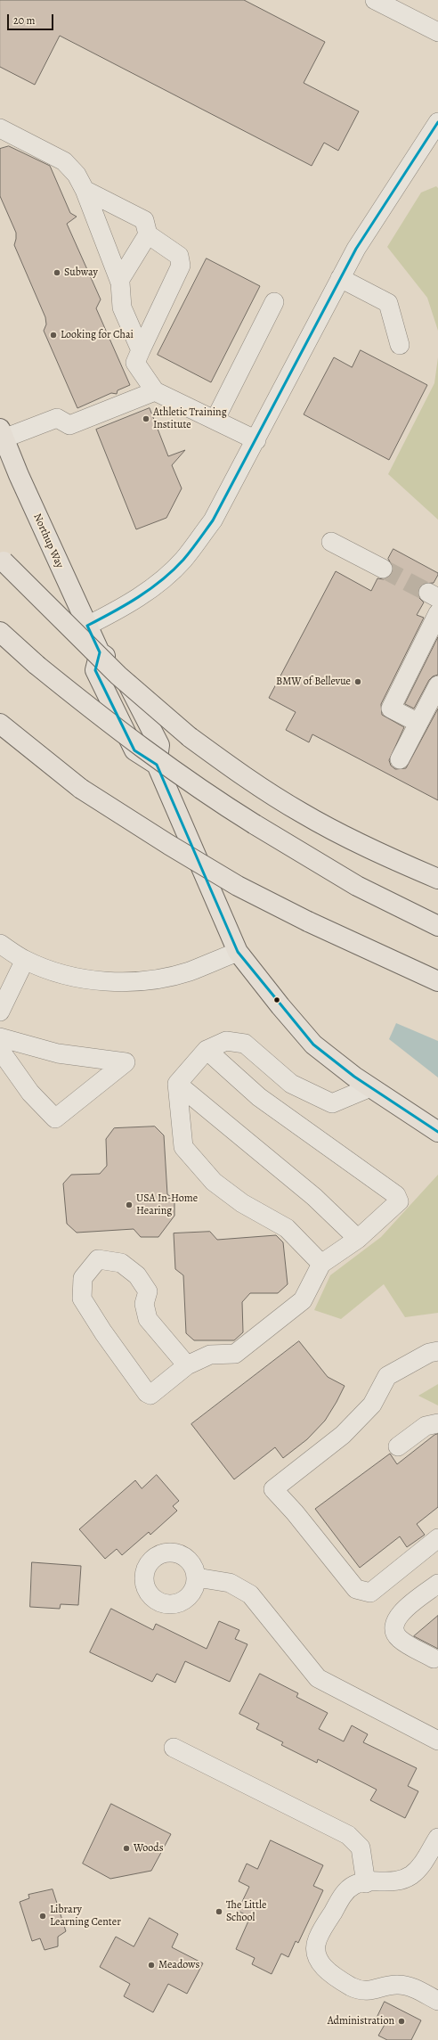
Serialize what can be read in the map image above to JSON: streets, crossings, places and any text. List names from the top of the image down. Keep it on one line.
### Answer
{"streets":{"main road":["Northup Way"]},"places":["Subway","Looking for Chai","Athletic Training Institute","BMW of Bellevue","USA In-Home Hearing","Woods","The Little School","Library Learning Center","Meadows","Administration"],"scale_bar":"20 m"}
